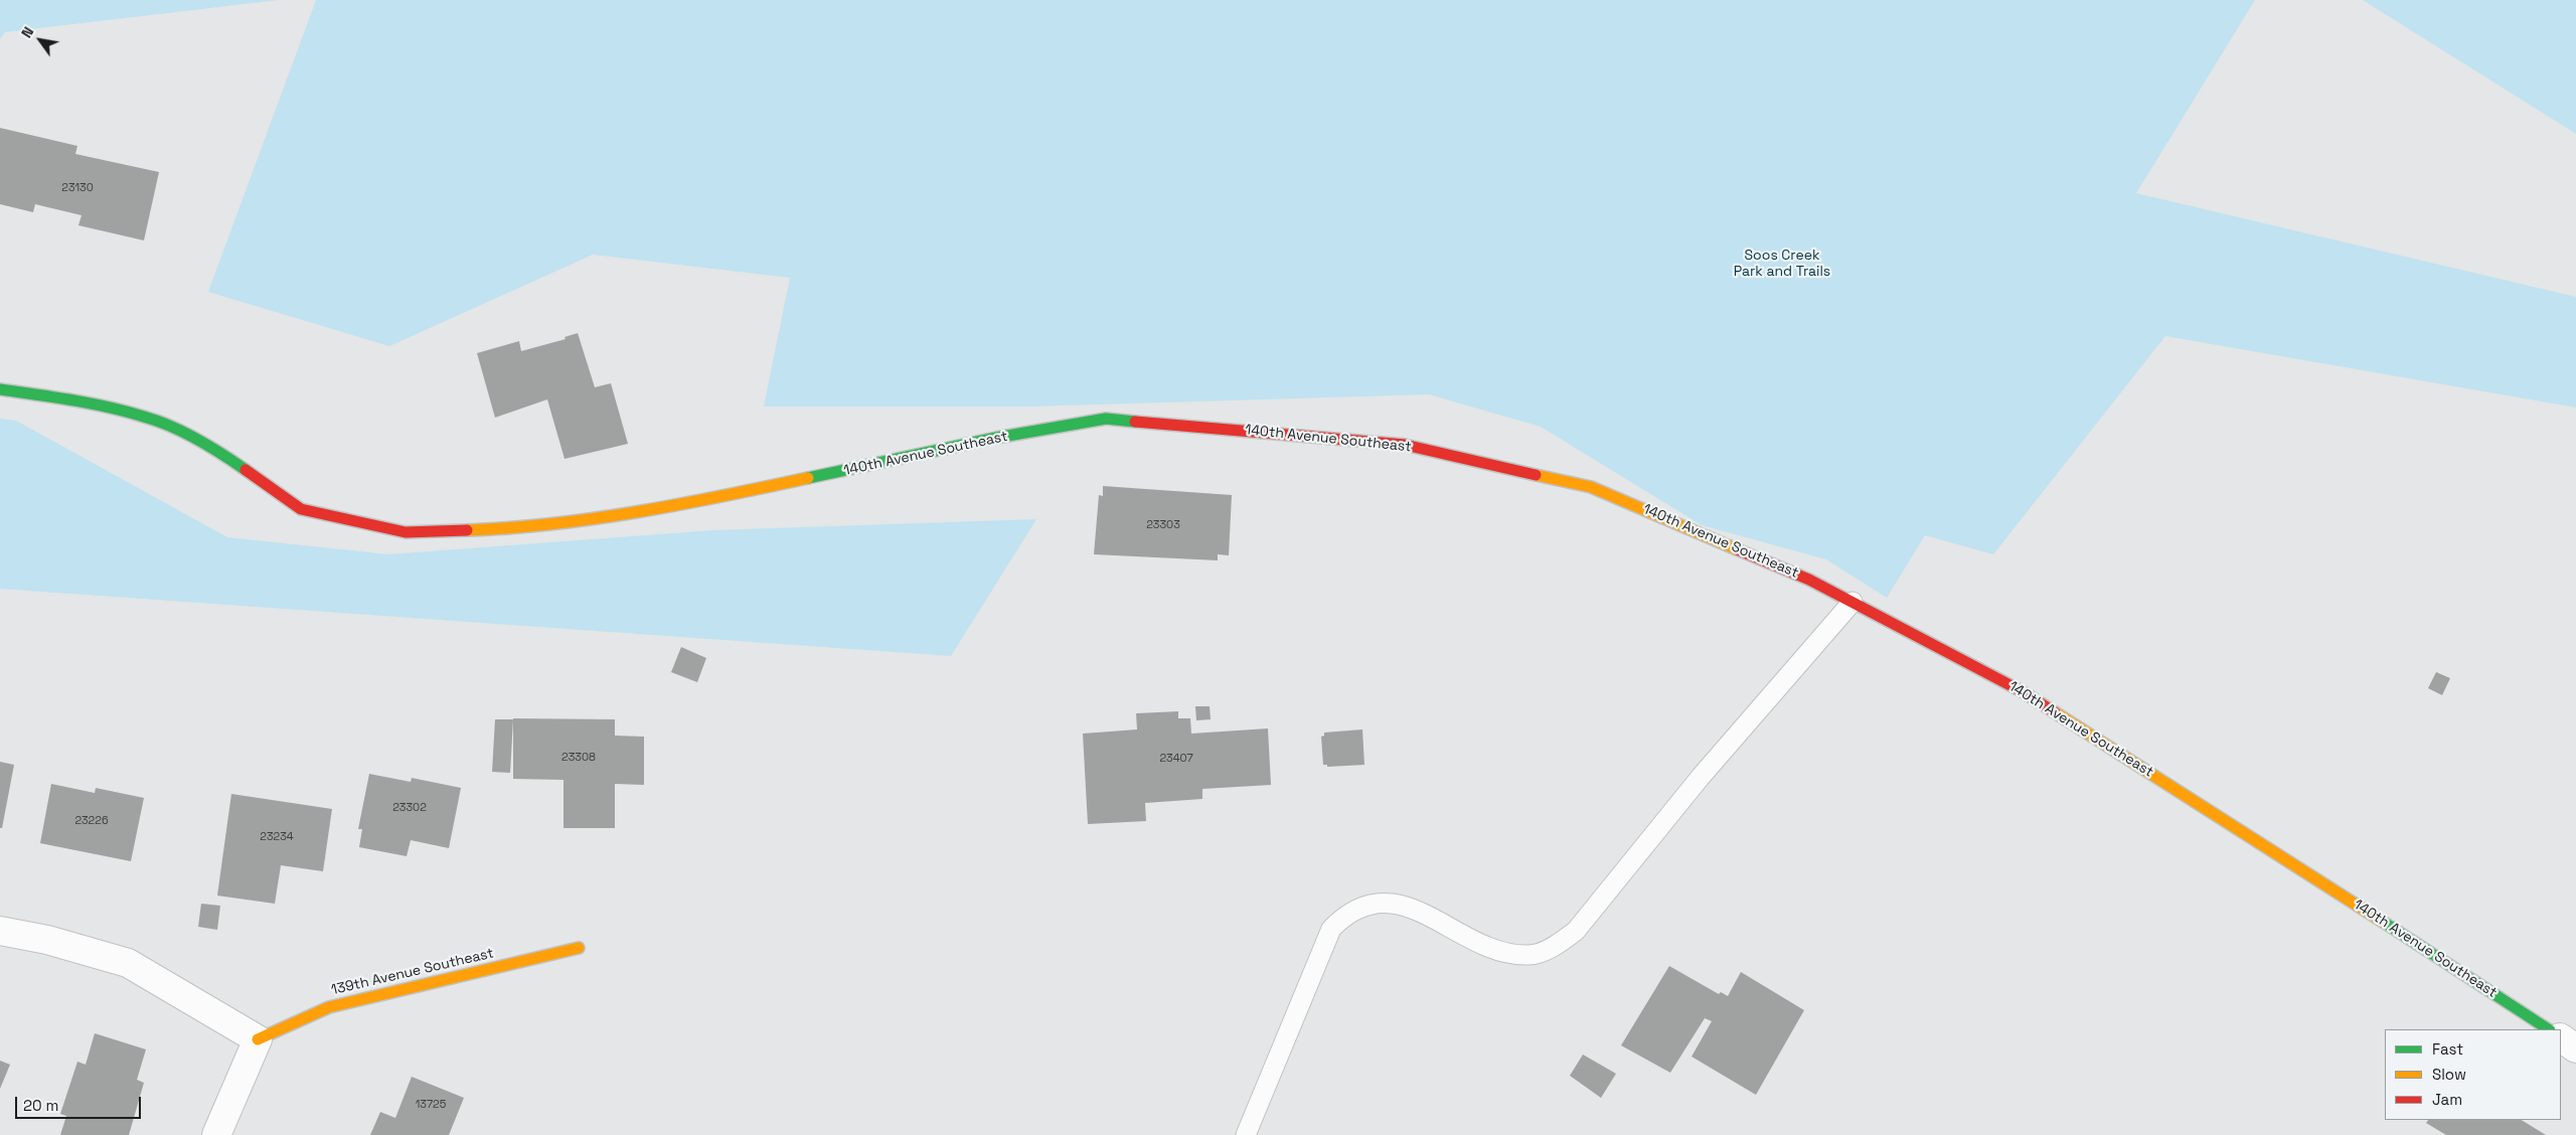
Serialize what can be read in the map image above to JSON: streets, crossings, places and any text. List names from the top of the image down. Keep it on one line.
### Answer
{"streets":{"street":["140th Avenue Southeast","139th Avenue Southeast"]},"parks":["Soos Creek Park and Trails"],"house_numbers":["23130","23303","23308","23407","23302","23226","23234","13725"],"legend":["Fast","Slow","Jam"],"scale_bar":"20 m","north":"top left"}
